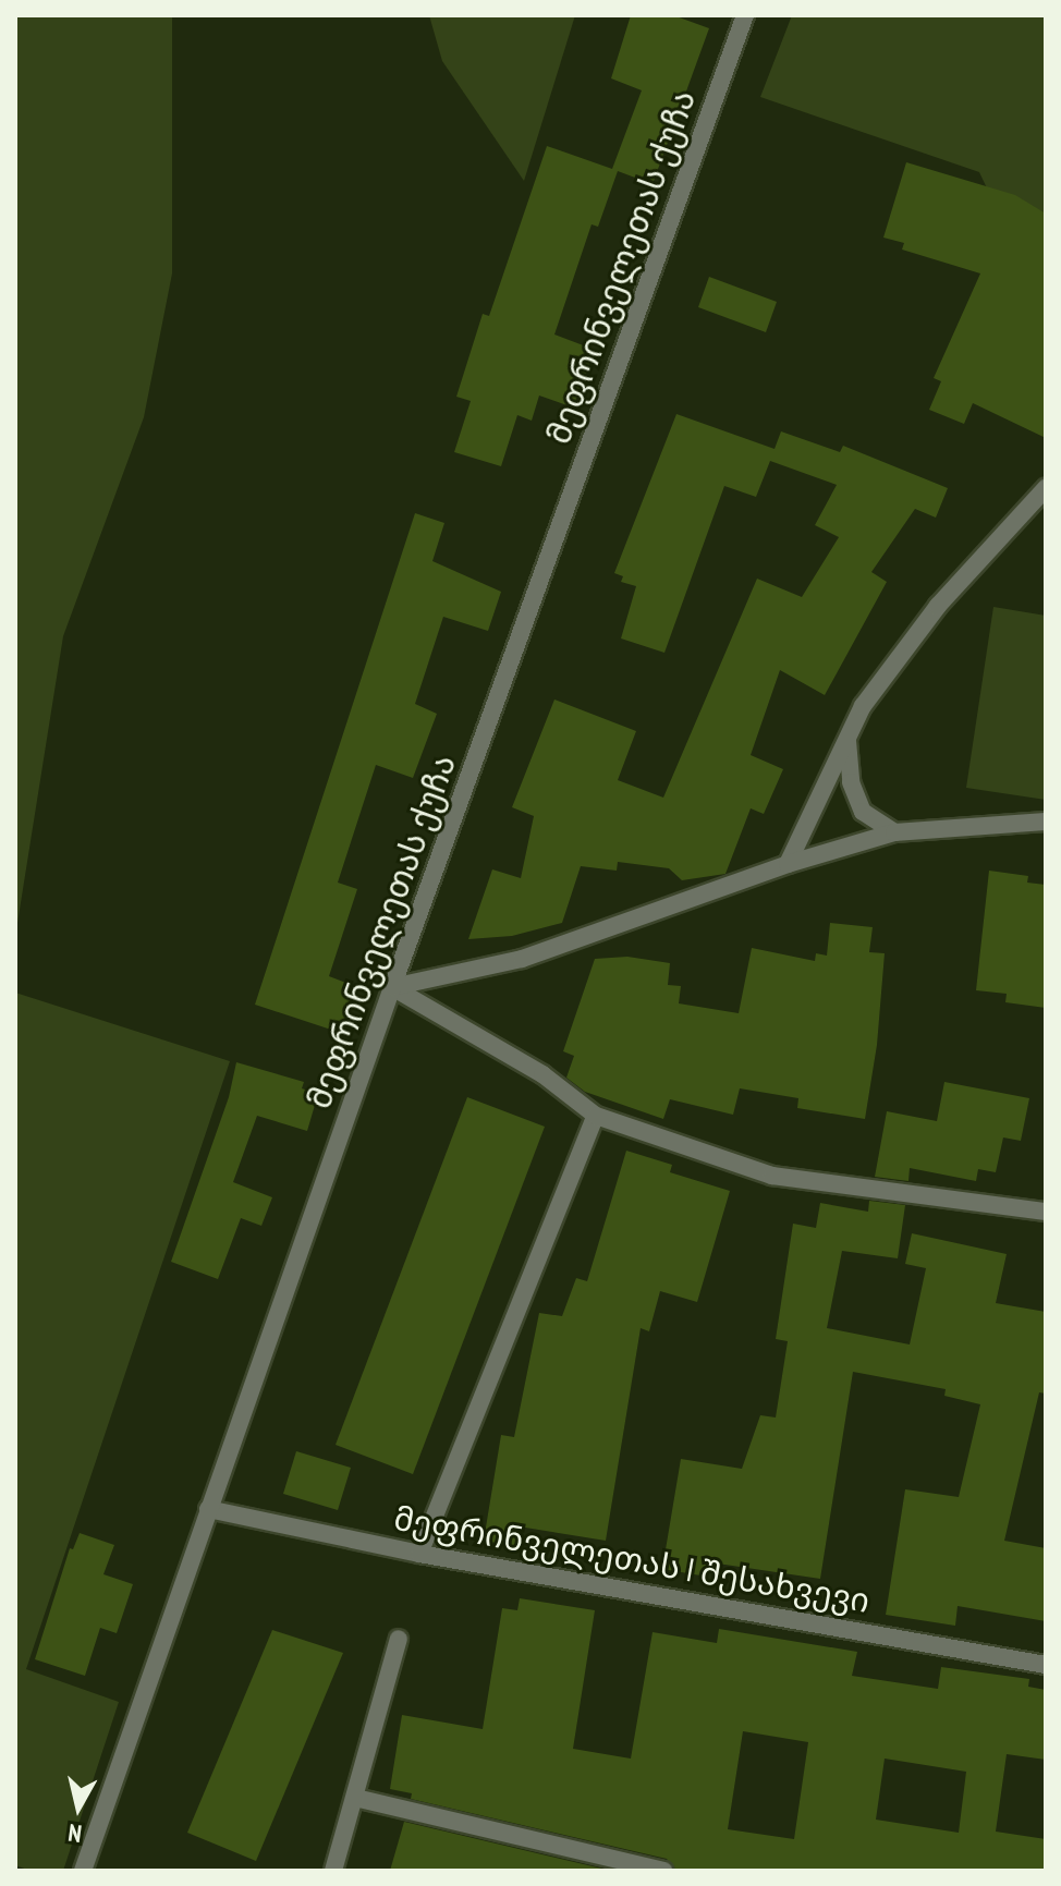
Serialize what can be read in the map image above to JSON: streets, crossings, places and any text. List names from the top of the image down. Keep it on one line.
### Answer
{"streets":{"street":["მეფრინველეთას ქუჩა","მეფრინველეთას I შესახვევი"]},"crossings":[["მეფრინველეთას ქუჩა","მეფრინველეთას I შესახვევი"]],"north":"bottom"}
